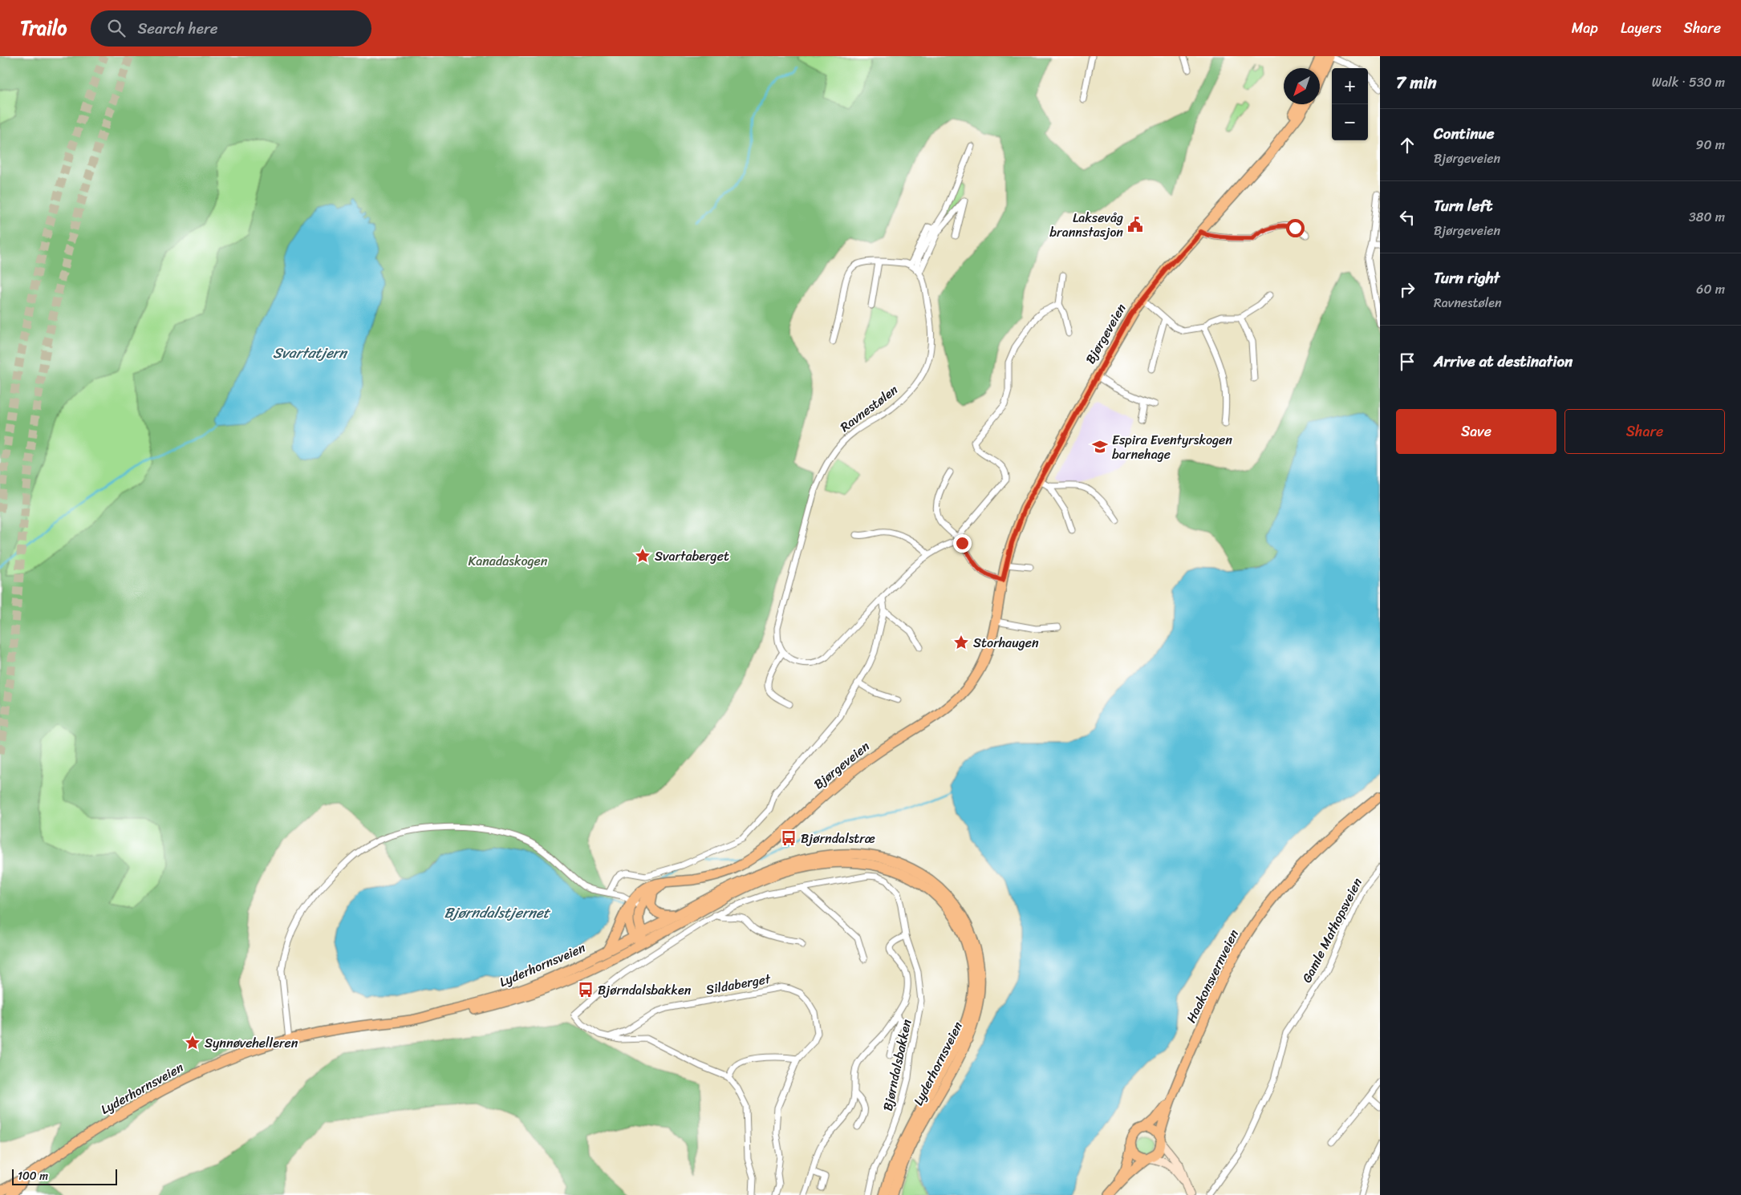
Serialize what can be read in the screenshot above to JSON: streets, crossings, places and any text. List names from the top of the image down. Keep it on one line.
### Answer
{"streets":{"main road":["Bjørgeveien","Lyderhornsveien","Haakonsvernveien"],"street":["Ravnestølen","Gamle Mathopsveien","Sildaberget","Bjørndalsbakken"]},"crossings":[["Bjørgeveien","Lyderhornsveien"],["Sildaberget","Bjørndalsbakken"]],"water":["Svartatjern","Bjørndalstjernet"],"parks":["Kanadaskogen"],"places":{"public building":["Laksevåg brannstasjon"],"school or university":["Espira Eventyrskogen barnehage"],"place":["Svartaberget","Storhaugen","Synnøvehelleren"],"bus stop":["Bjørndalstræ","Bjørndalsbakken"]},"scale_bar":"100 m","north":"bottom left","page":{"header":"Trailo","search":"Search here","nav":["Map","Layers","Share"],"heading":["7 min","Walk · 530 m"],"map_buttons":["+","−"],"list":[["Continue","Bjørgeveien","90 m"],["Turn left","Bjørgeveien","380 m"],["Turn right","Ravnestølen","60 m"],"Arrive at destination"],"buttons":["Save","Share"],"scale":"100 m"}}
